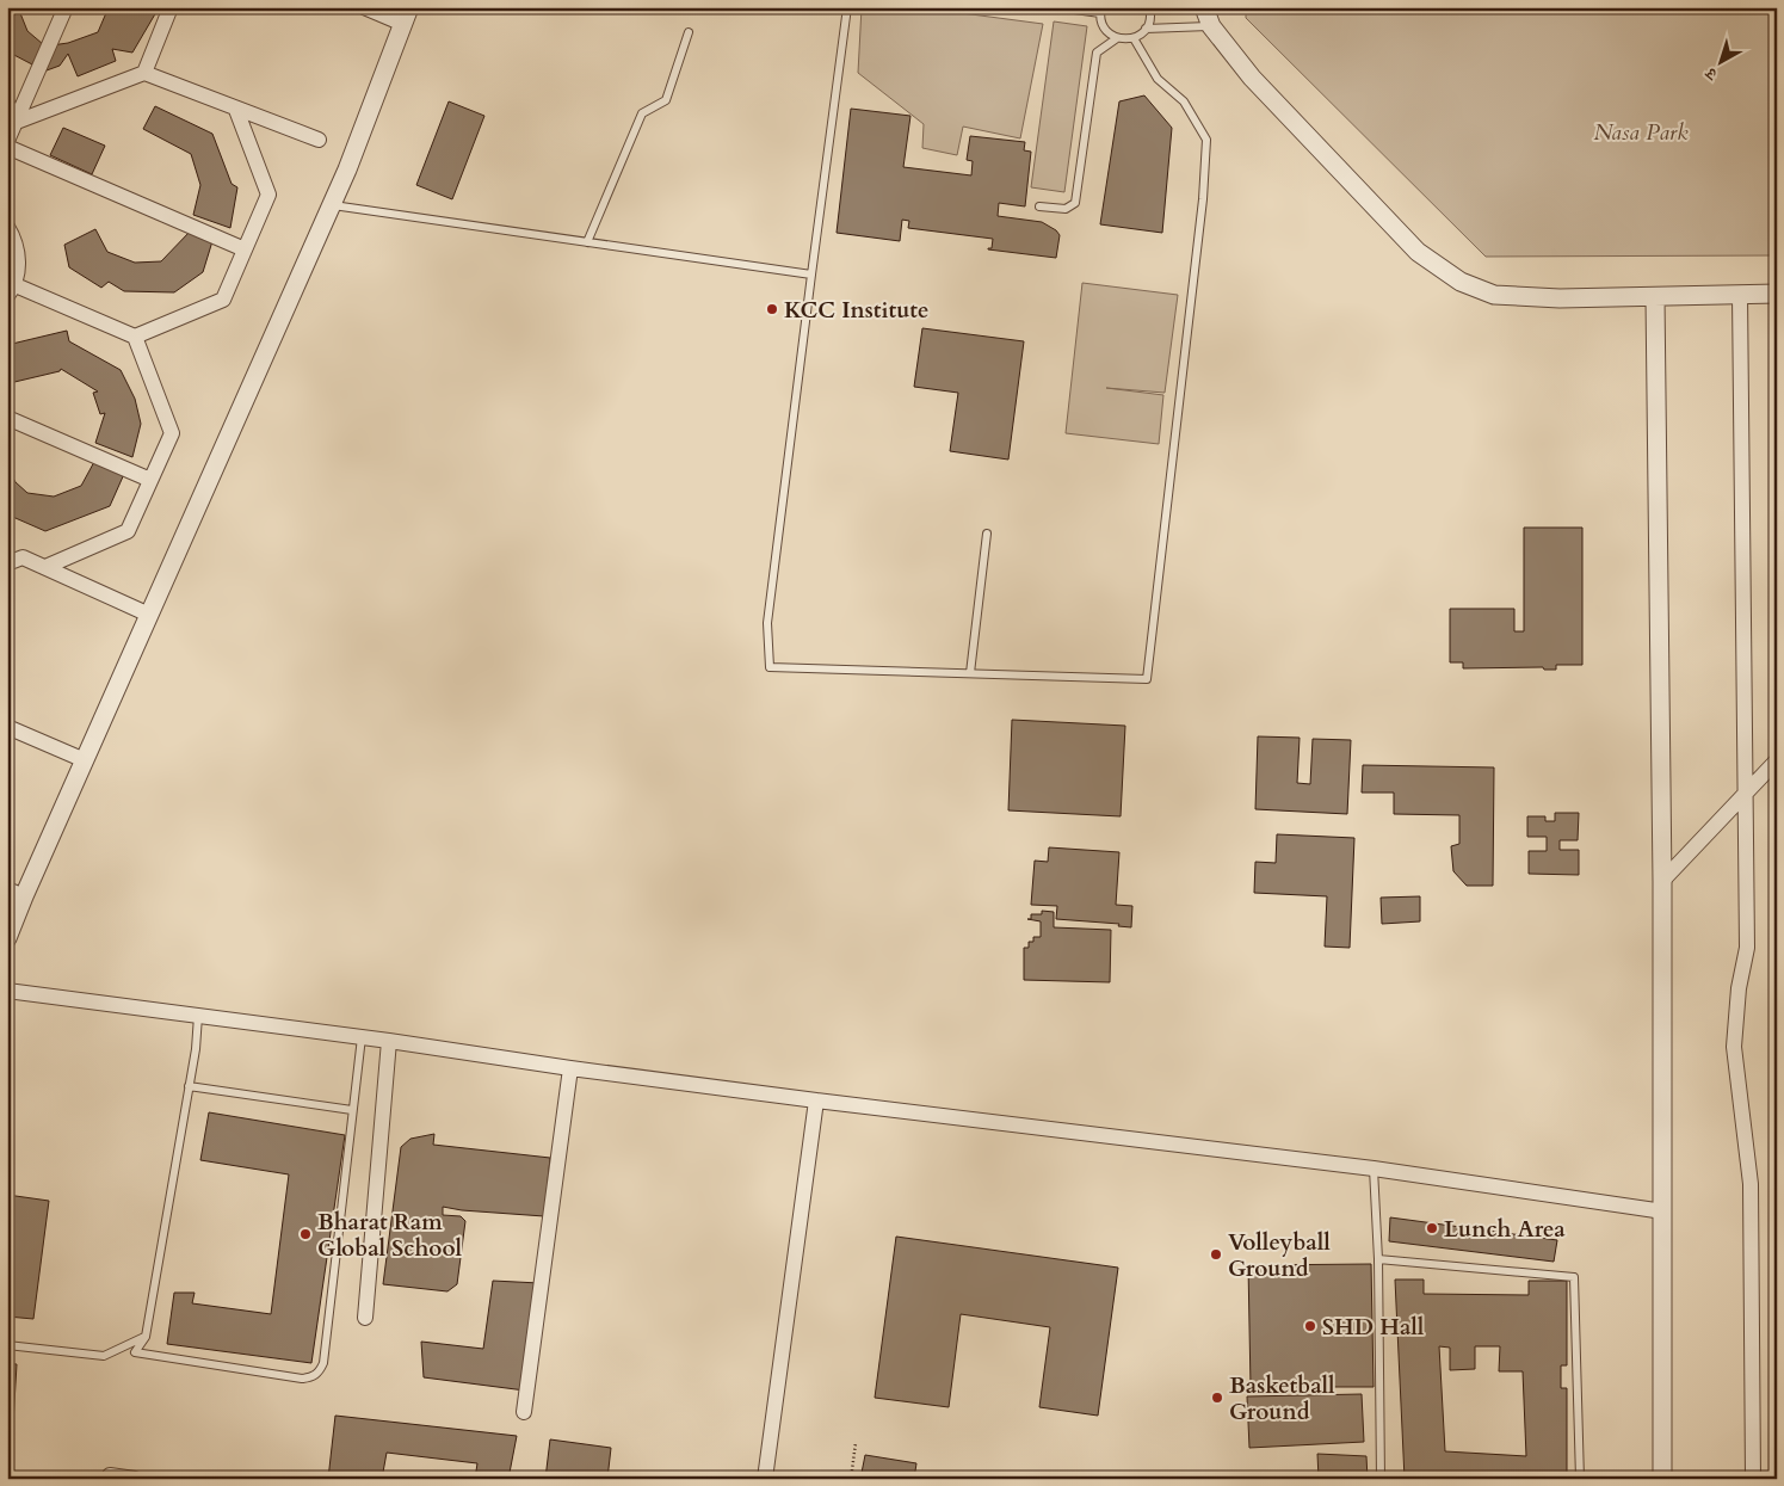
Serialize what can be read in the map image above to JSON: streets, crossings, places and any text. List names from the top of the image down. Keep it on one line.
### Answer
{"parks":["Nasa Park"],"places":["KCC Institute","Lunch Area","Bharat Ram Global School","Volleyball Ground","SHD Hall","Basketball Ground"],"north":"bottom left"}
